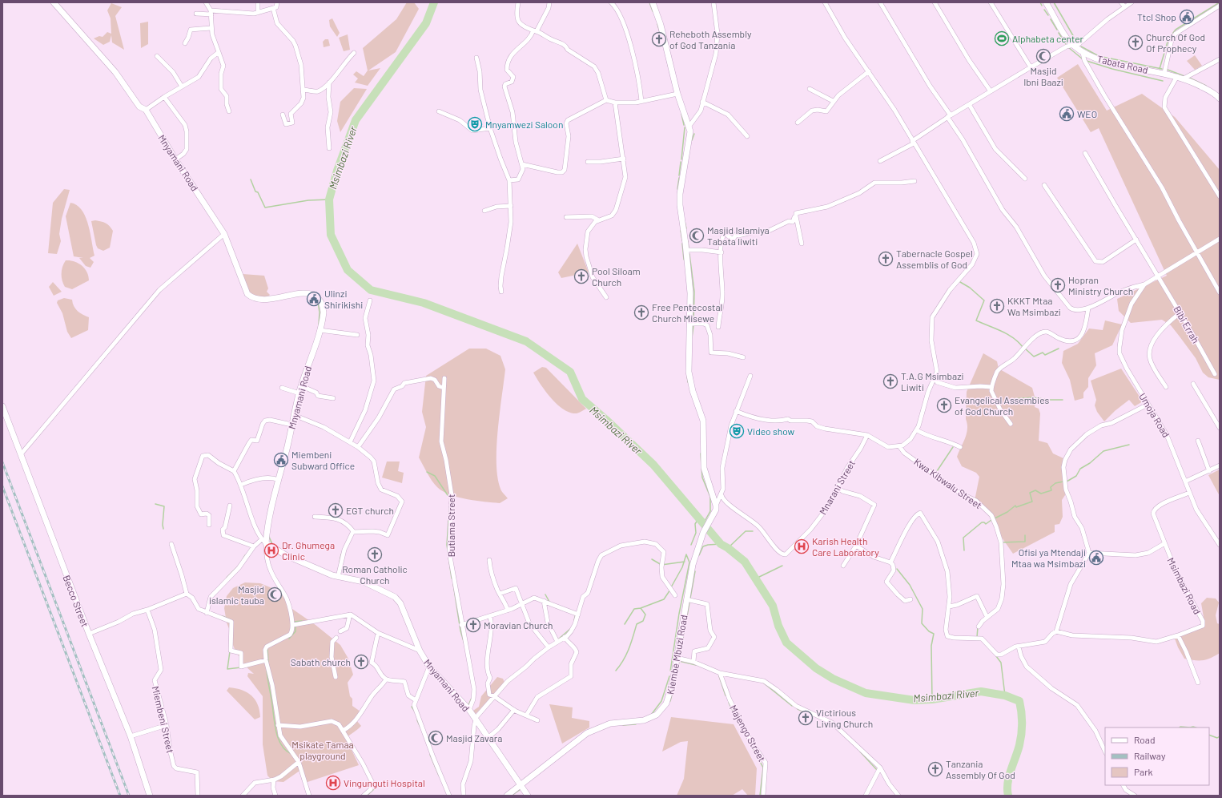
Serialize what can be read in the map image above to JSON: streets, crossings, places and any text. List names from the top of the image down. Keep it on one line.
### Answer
{"streets":{"street":["Tabata Road","Mnyamani Road","Bibi Errah","Umoja Road","Kwa Kibwalu Street","Mnarani Street","Butiama Street","Msimbazi Road","Becco Street","Kiembe Mbuzi Road","Miembeni Street","Majengo Street"]},"crossings":[["Mnyamani Road","Butiama Street"],["Mnyamani Road","Kiembe Mbuzi Road"],["Umoja Road","Msimbazi Road"]],"water":["Msimbazi River"],"parks":["Msikate Tamaa playground"],"places":{"public building":["Ttcl Shop","WEO","Ulinzi Shirikishi","Miembeni Subward Office","Ofisi ya Mtendaji Mtaa wa Msimbazi"],"sports":["Alphabeta center"],"church":["Reheboth Assembly of God Tanzania","Church Of God Of Prophecy","Tabernacle Gospel Assemblis of God","Pool Siloam Church","Hopran Ministry Church","KKKT Mtaa Wa Msimbazi","Free Pentecostal Church Misewe","T.A.G Msimbazi Liwiti","Evangelical Assembies of God Church","EGT church","Roman Catholic Church","Moravian Church","Sabath church","Victirious Living Church","Tanzania Assembly Of God"],"mosque":["Masjid Ibni Baazi","Masjid Islamiya Tabata liwiti","Masjid islamic tauba","Masjid Zavara"],"theatre":["Mnyamwezi Saloon","Video show"],"hospital":["Karish Health Care Laboratory","Dr. Ghumega Clinic","Vingunguti Hospital"]},"legend":["Road","Railway","Park"]}
